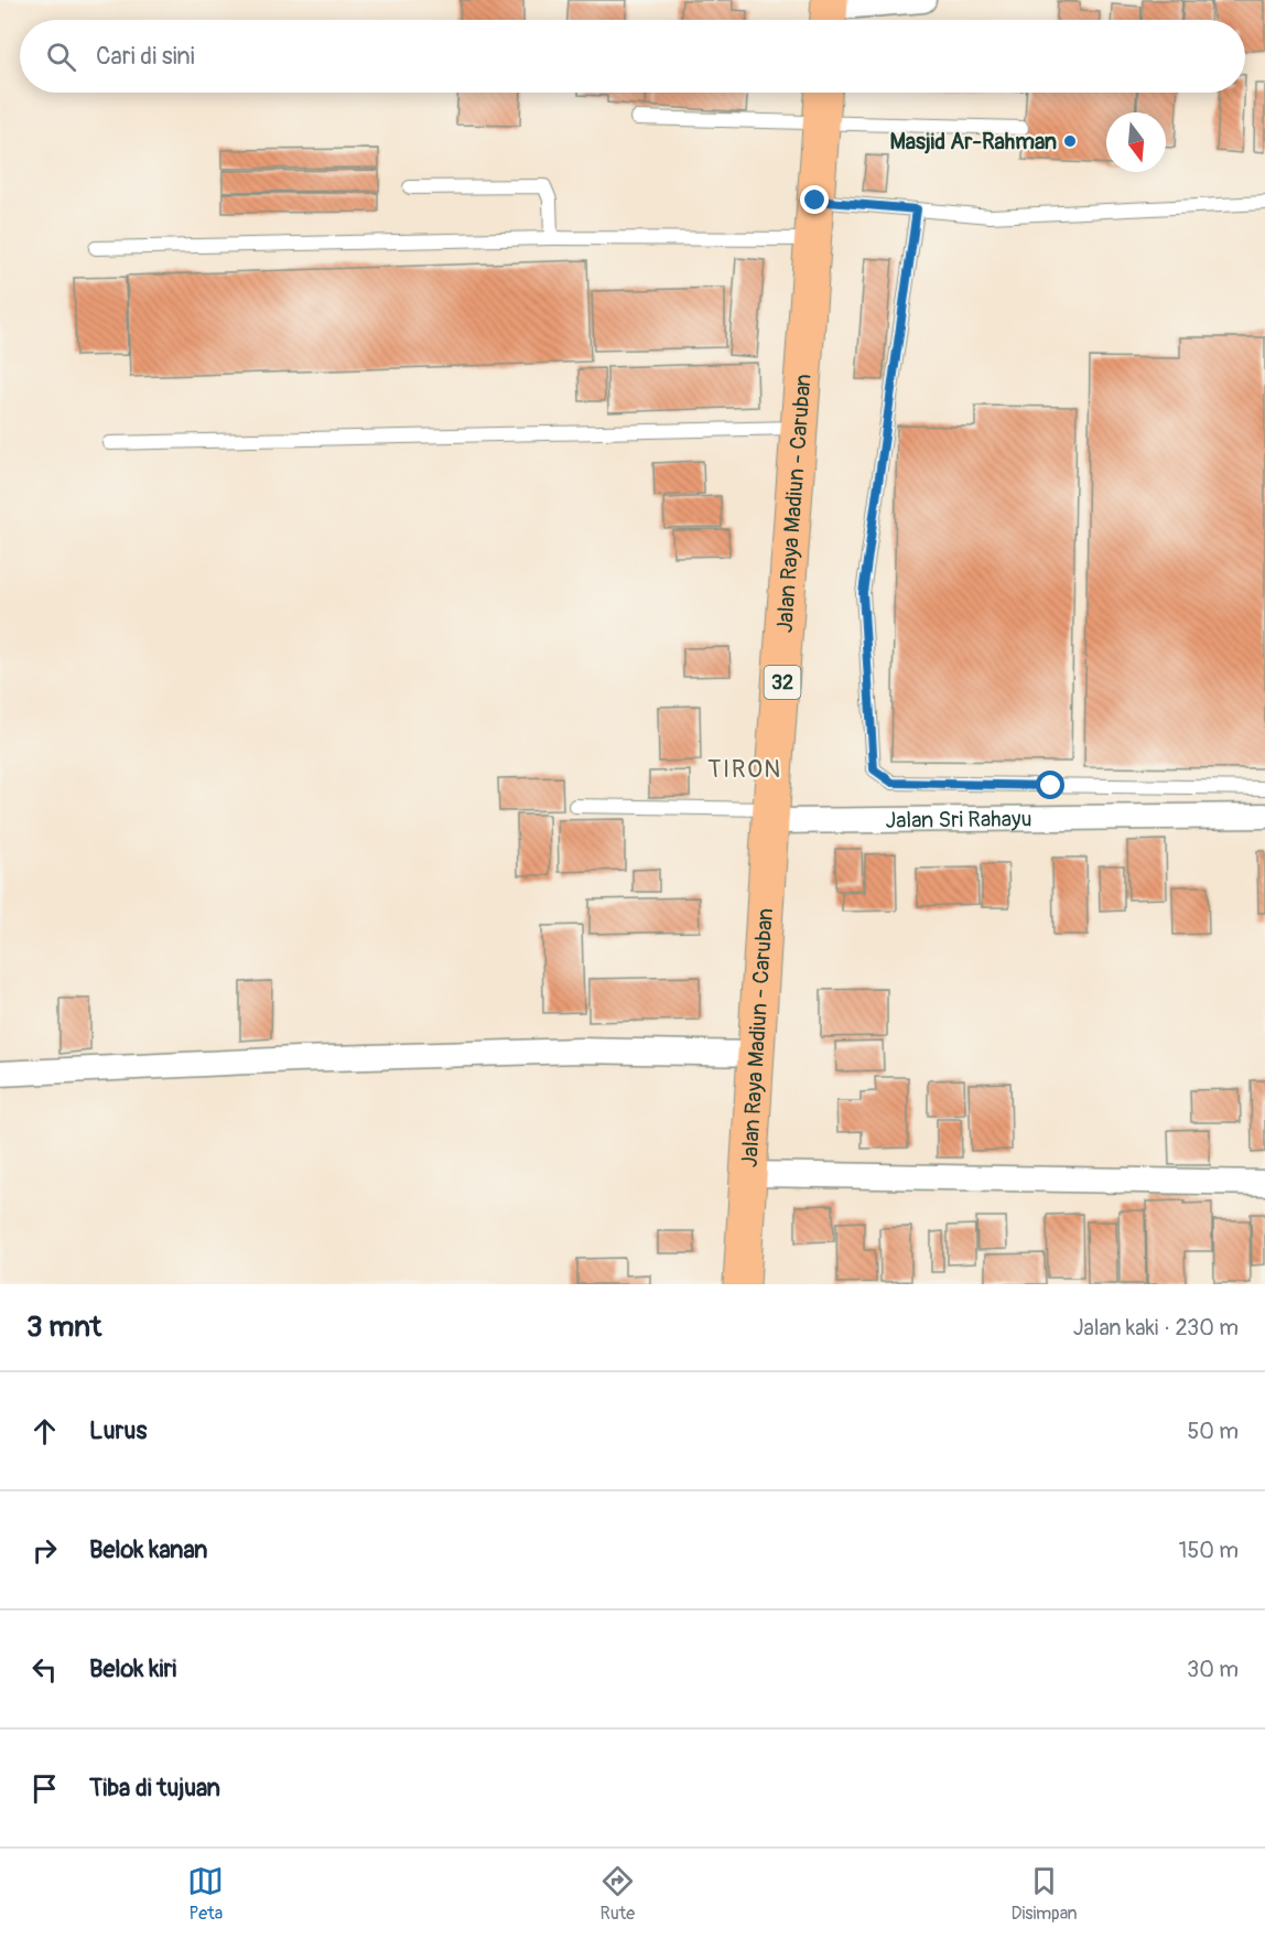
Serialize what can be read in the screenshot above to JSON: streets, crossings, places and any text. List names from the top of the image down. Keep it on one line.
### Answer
{"streets":{"highway":["Jalan Raya Madiun - Caruban","32"],"street":["Jalan Sri Rahayu"]},"crossings":[["Jalan Raya Madiun - Caruban","Jalan Sri Rahayu"]],"districts":["TIRON"],"places":["Masjid Ar-Rahman"],"north":"bottom","page":{"search":"Cari di sini","heading":["3 mnt","Jalan kaki · 230 m"],"list":[["Lurus","50 m"],["Belok kanan","150 m"],["Belok kiri","30 m"],"Tiba di tujuan"],"nav":["Peta","Rute","Disimpan"]}}
